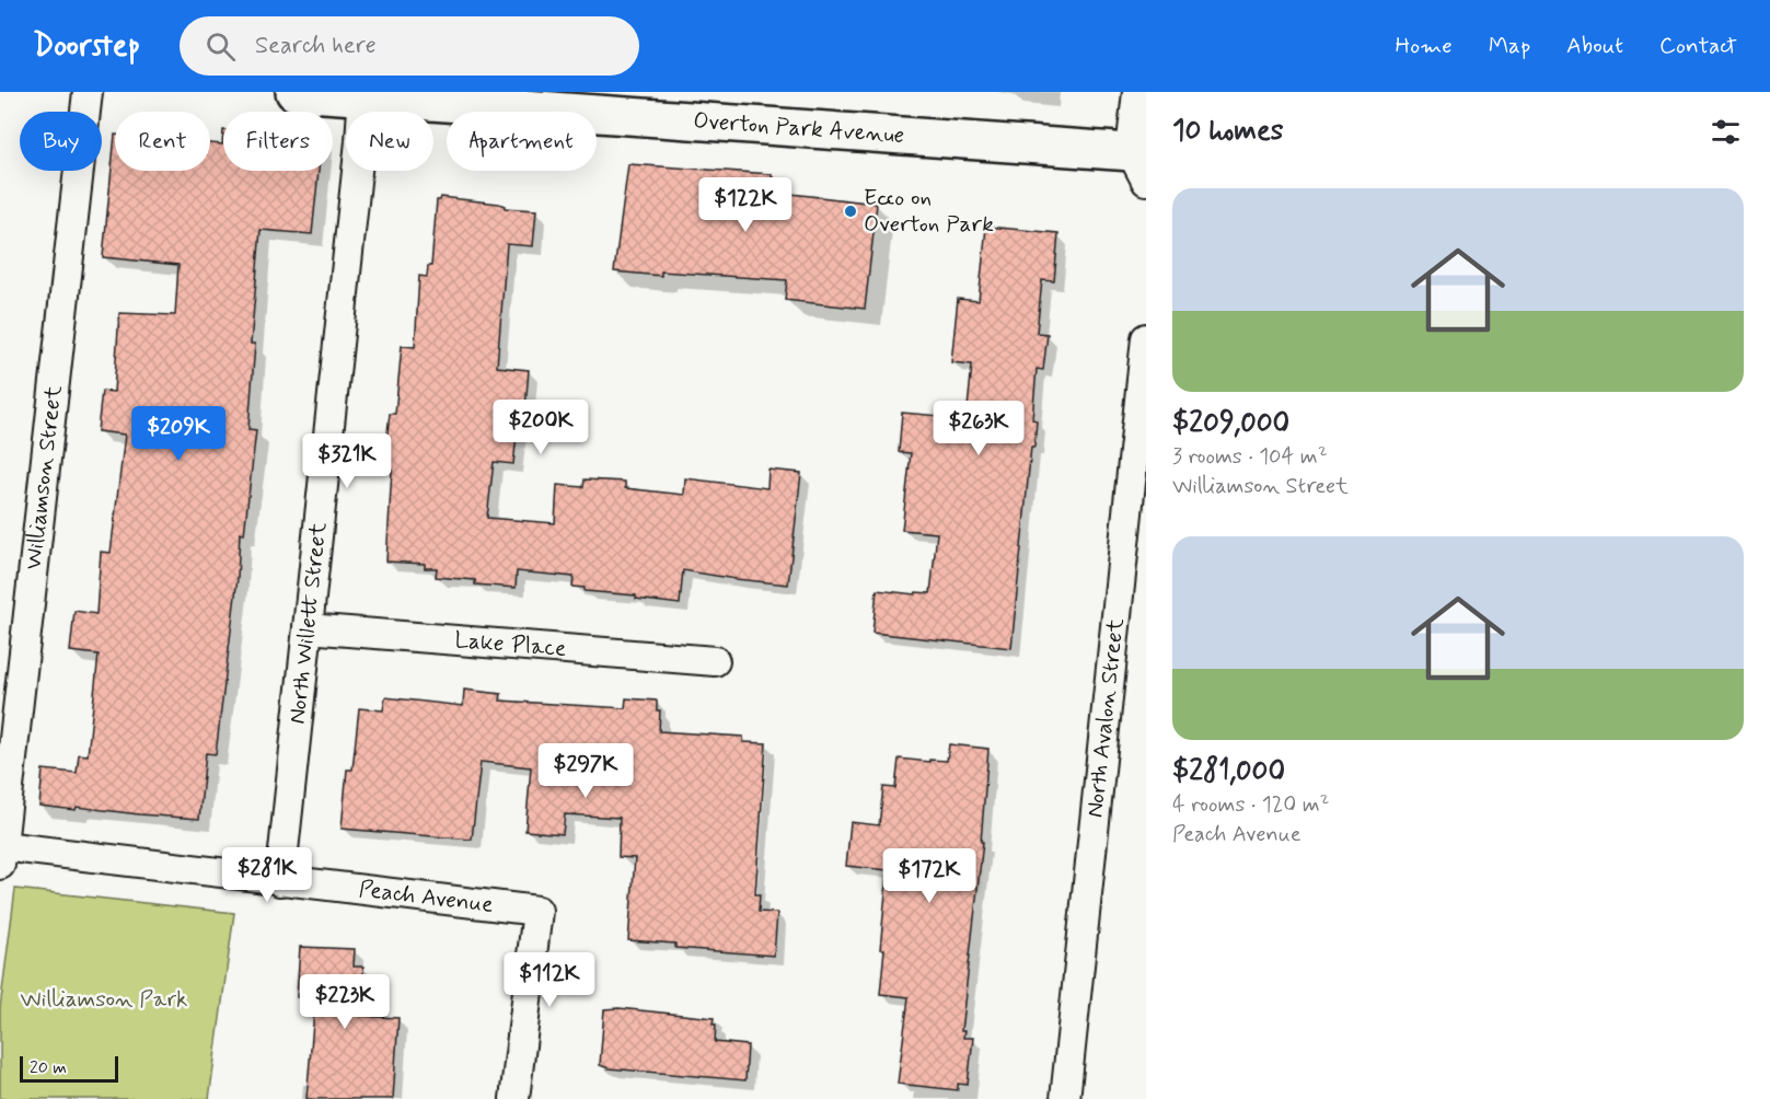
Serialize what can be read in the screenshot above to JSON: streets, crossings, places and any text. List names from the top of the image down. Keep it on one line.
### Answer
{"streets":{"street":["Overton Park Avenue","Williamson Street","North Willett Street","Lake Place","North Avalon Street","Peach Avenue"]},"crossings":[["Overton Park Avenue","North Willett Street"],["Williamson Street","Peach Avenue"],["North Willett Street","Lake Place"],["North Willett Street","Peach Avenue"]],"parks":["Williamson Park"],"places":["Ecco on Overton Park"],"scale_bar":"20 m","page":{"header":"Doorstep","search":"Search here","nav":["Home","Map","About","Contact"],"heading":"10 homes","chip":["Buy","Rent","Filters","New","Apartment"],"list":[{"name":"$209,000","note":"3 rooms · 104 m² · Williamson Street"},{"name":"$281,000","note":"4 rooms · 120 m² · Peach Avenue"}],"price":["$122K","$200K","$263K","$209K","$321K","$297K","$281K","$172K","$112K","$223K"],"scale":"20 m"}}
